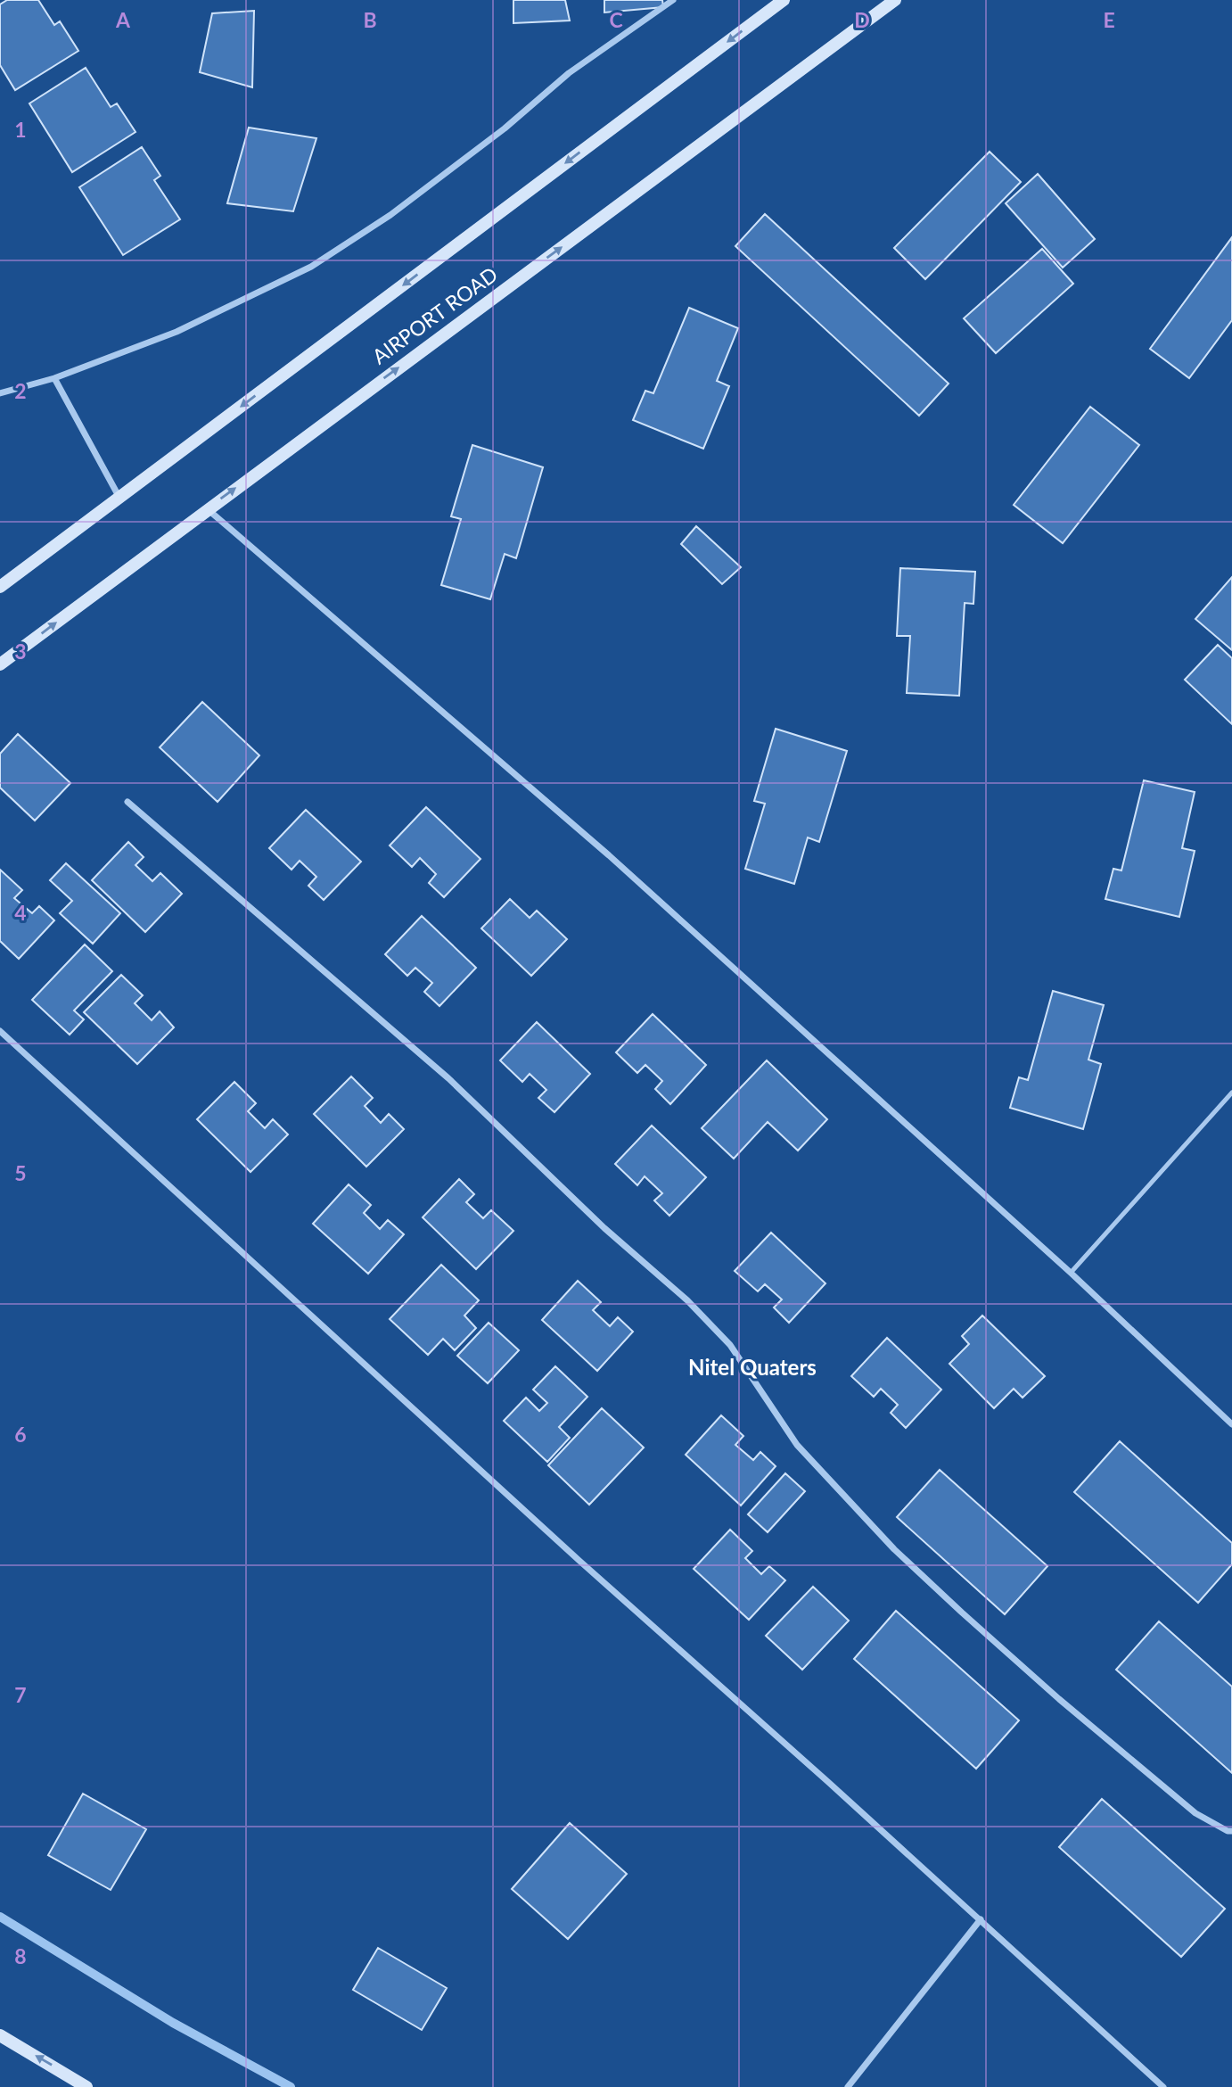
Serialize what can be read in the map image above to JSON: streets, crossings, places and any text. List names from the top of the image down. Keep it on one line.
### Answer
{"streets":{"street":["AIRPORT ROAD"]},"districts":["Nitel Quaters"],"grid":{"columns":["A","B","C","D","E"],"rows":["1","2","3","4","5","6","7","8"]}}
